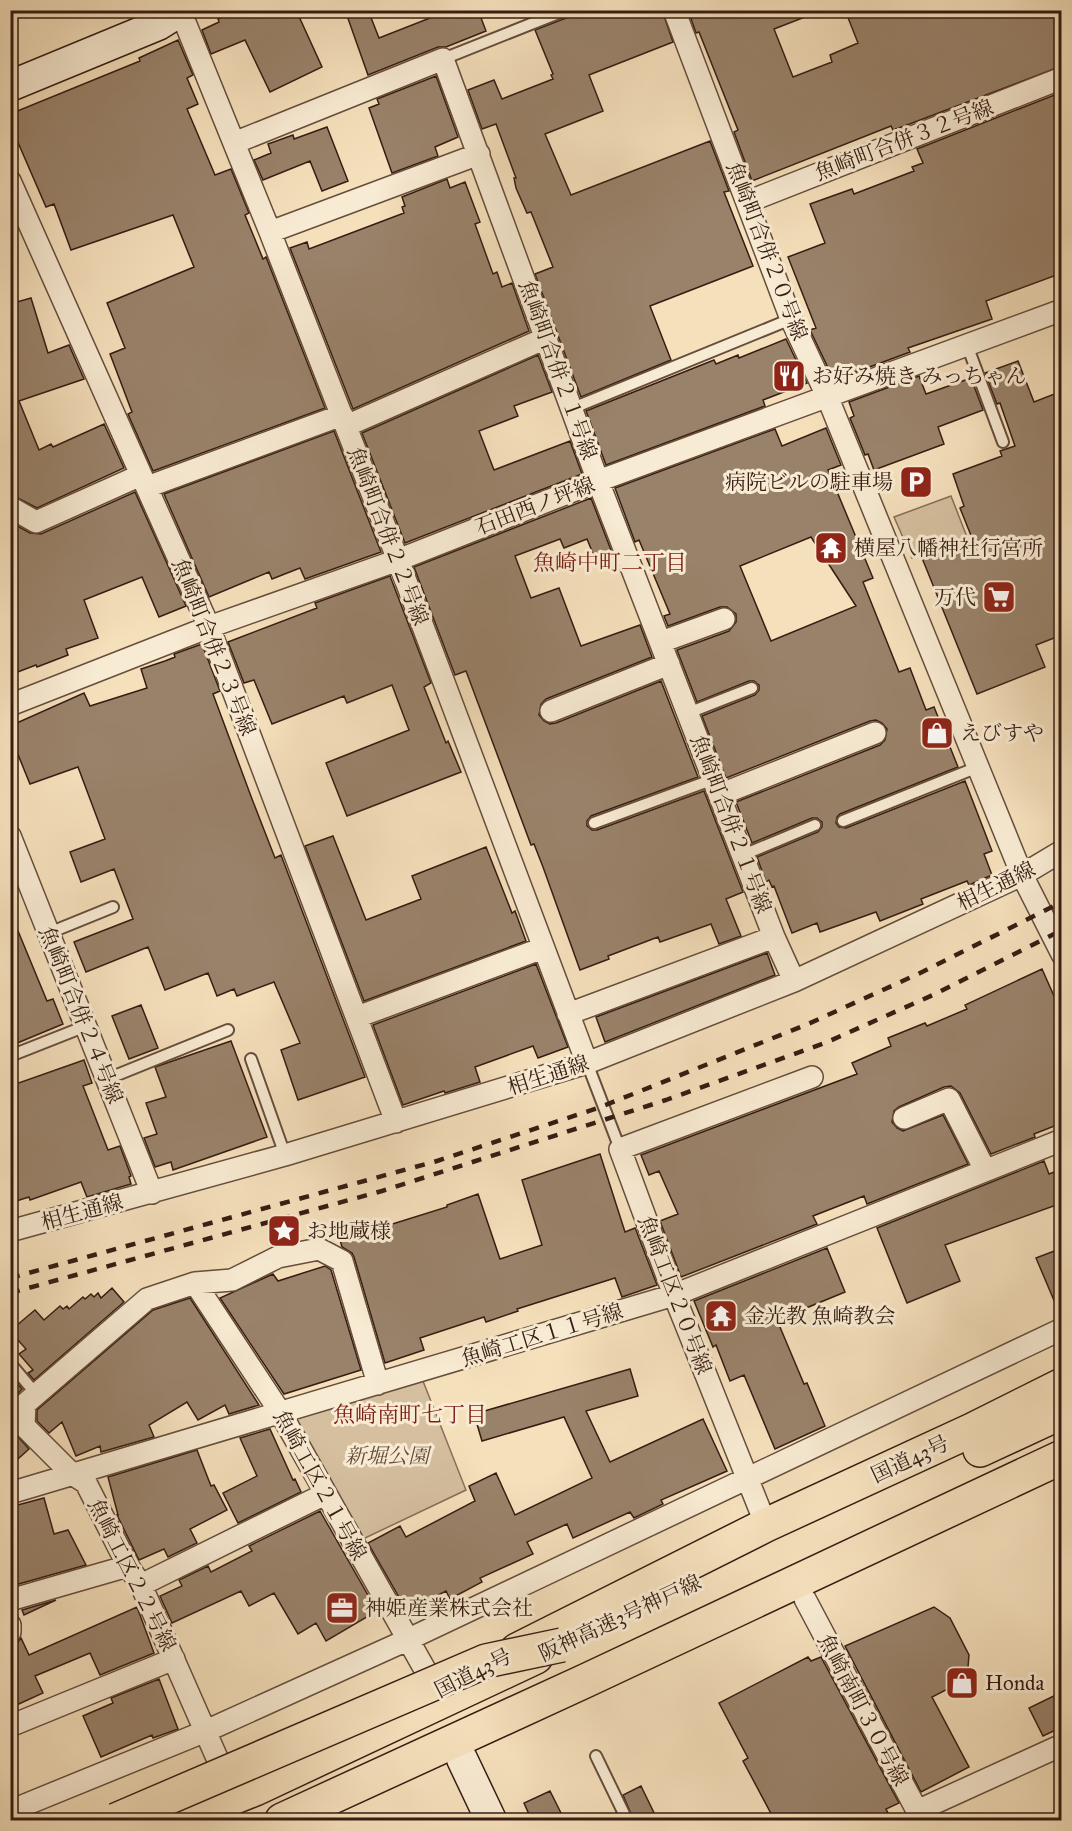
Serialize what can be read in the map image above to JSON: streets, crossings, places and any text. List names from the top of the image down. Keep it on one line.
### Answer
{"streets":{"highway":["国道43号","阪神高速3号神戸線"],"street":["魚崎町合併３２号線","魚崎町合併２０号線","魚崎町合併２１号線","石田西ノ坪線","魚崎町合併２２号線","魚崎町合併２３号線","相生通線","魚崎町合併２４号線","魚崎工区２０号線","魚崎工区１１号線","魚崎工区２１号線","魚崎工区２２号線","魚崎南町３０号線"]},"crossings":[["魚崎町合併３２号線","魚崎町合併２０号線"],["魚崎町合併２０号線","石田西ノ坪線"],["魚崎町合併２０号線","相生通線"],["魚崎町合併２１号線","石田西ノ坪線"],["魚崎町合併２１号線","相生通線"],["石田西ノ坪線","魚崎町合併２２号線"],["石田西ノ坪線","魚崎町合併２３号線"],["魚崎町合併２２号線","相生通線"],["魚崎町合併２２号線","魚崎工区２０号線"],["魚崎町合併２３号線","相生通線"],["相生通線","魚崎町合併２４号線"],["相生通線","魚崎工区２０号線"],["魚崎工区２０号線","魚崎工区１１号線"],["魚崎工区２０号線","国道43号"],["魚崎工区１１号線","魚崎工区２１号線"],["魚崎工区１１号線","魚崎工区２２号線"],["国道43号","魚崎工区２１号線"],["国道43号","魚崎工区２２号線"]],"districts":["魚崎中町二丁目","魚崎南町七丁目"],"parks":["新堀公園"],"places":{"restaurant":["お好み焼き みっちゃん"],"parking":["病院ビルの駐車場"],"temple":["横屋八幡神社行宮所","金光教 魚崎教会"],"supermarket":["万代"],"shop":["えびすや","Honda"],"place":["お地蔵様"],"office":["神姫産業株式会社"]}}
